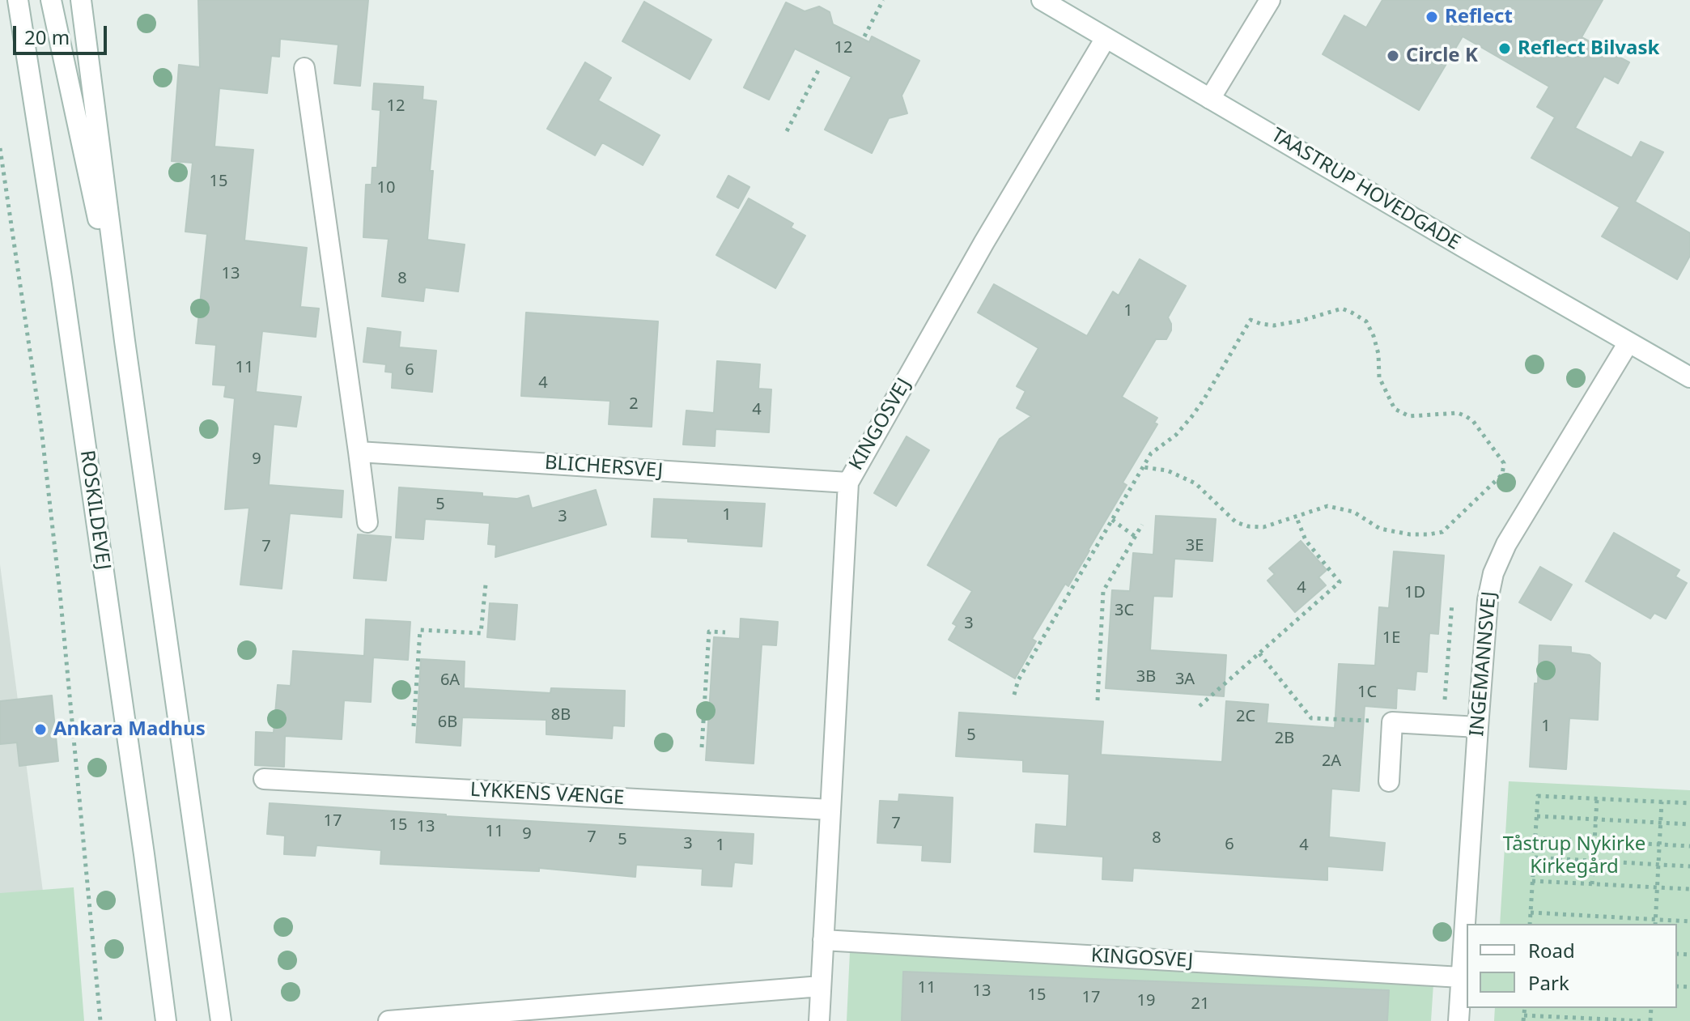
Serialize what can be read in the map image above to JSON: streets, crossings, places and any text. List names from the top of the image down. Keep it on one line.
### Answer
{"streets":{"street":["TAASTRUP HOVEDGADE","KINGOSVEJ","BLICHERSVEJ","ROSKILDEVEJ","INGEMANNSVEJ","LYKKENS VÆNGE"]},"crossings":[["TAASTRUP HOVEDGADE","KINGOSVEJ"],["TAASTRUP HOVEDGADE","INGEMANNSVEJ"],["KINGOSVEJ","BLICHERSVEJ"],["KINGOSVEJ","INGEMANNSVEJ"],["KINGOSVEJ","LYKKENS VÆNGE"]],"parks":["Tåstrup Nykirke Kirkegård"],"places":["Reflect","Reflect Bilvask","Circle K","Ankara Madhus"],"house_numbers":["12","12","15","10","13","8","1","11","6","4","2","4","9","5","1","3","3E","7","4","1D","3C","3","1E","3B","3A","6A","1C","8B","2C","6B","1","5","2B","2A","17","7","15","13","11","9","7","8","5","3","6","1","4","11","13","15","17","19","21"],"legend":["Road","Park"],"scale_bar":"20 m"}
